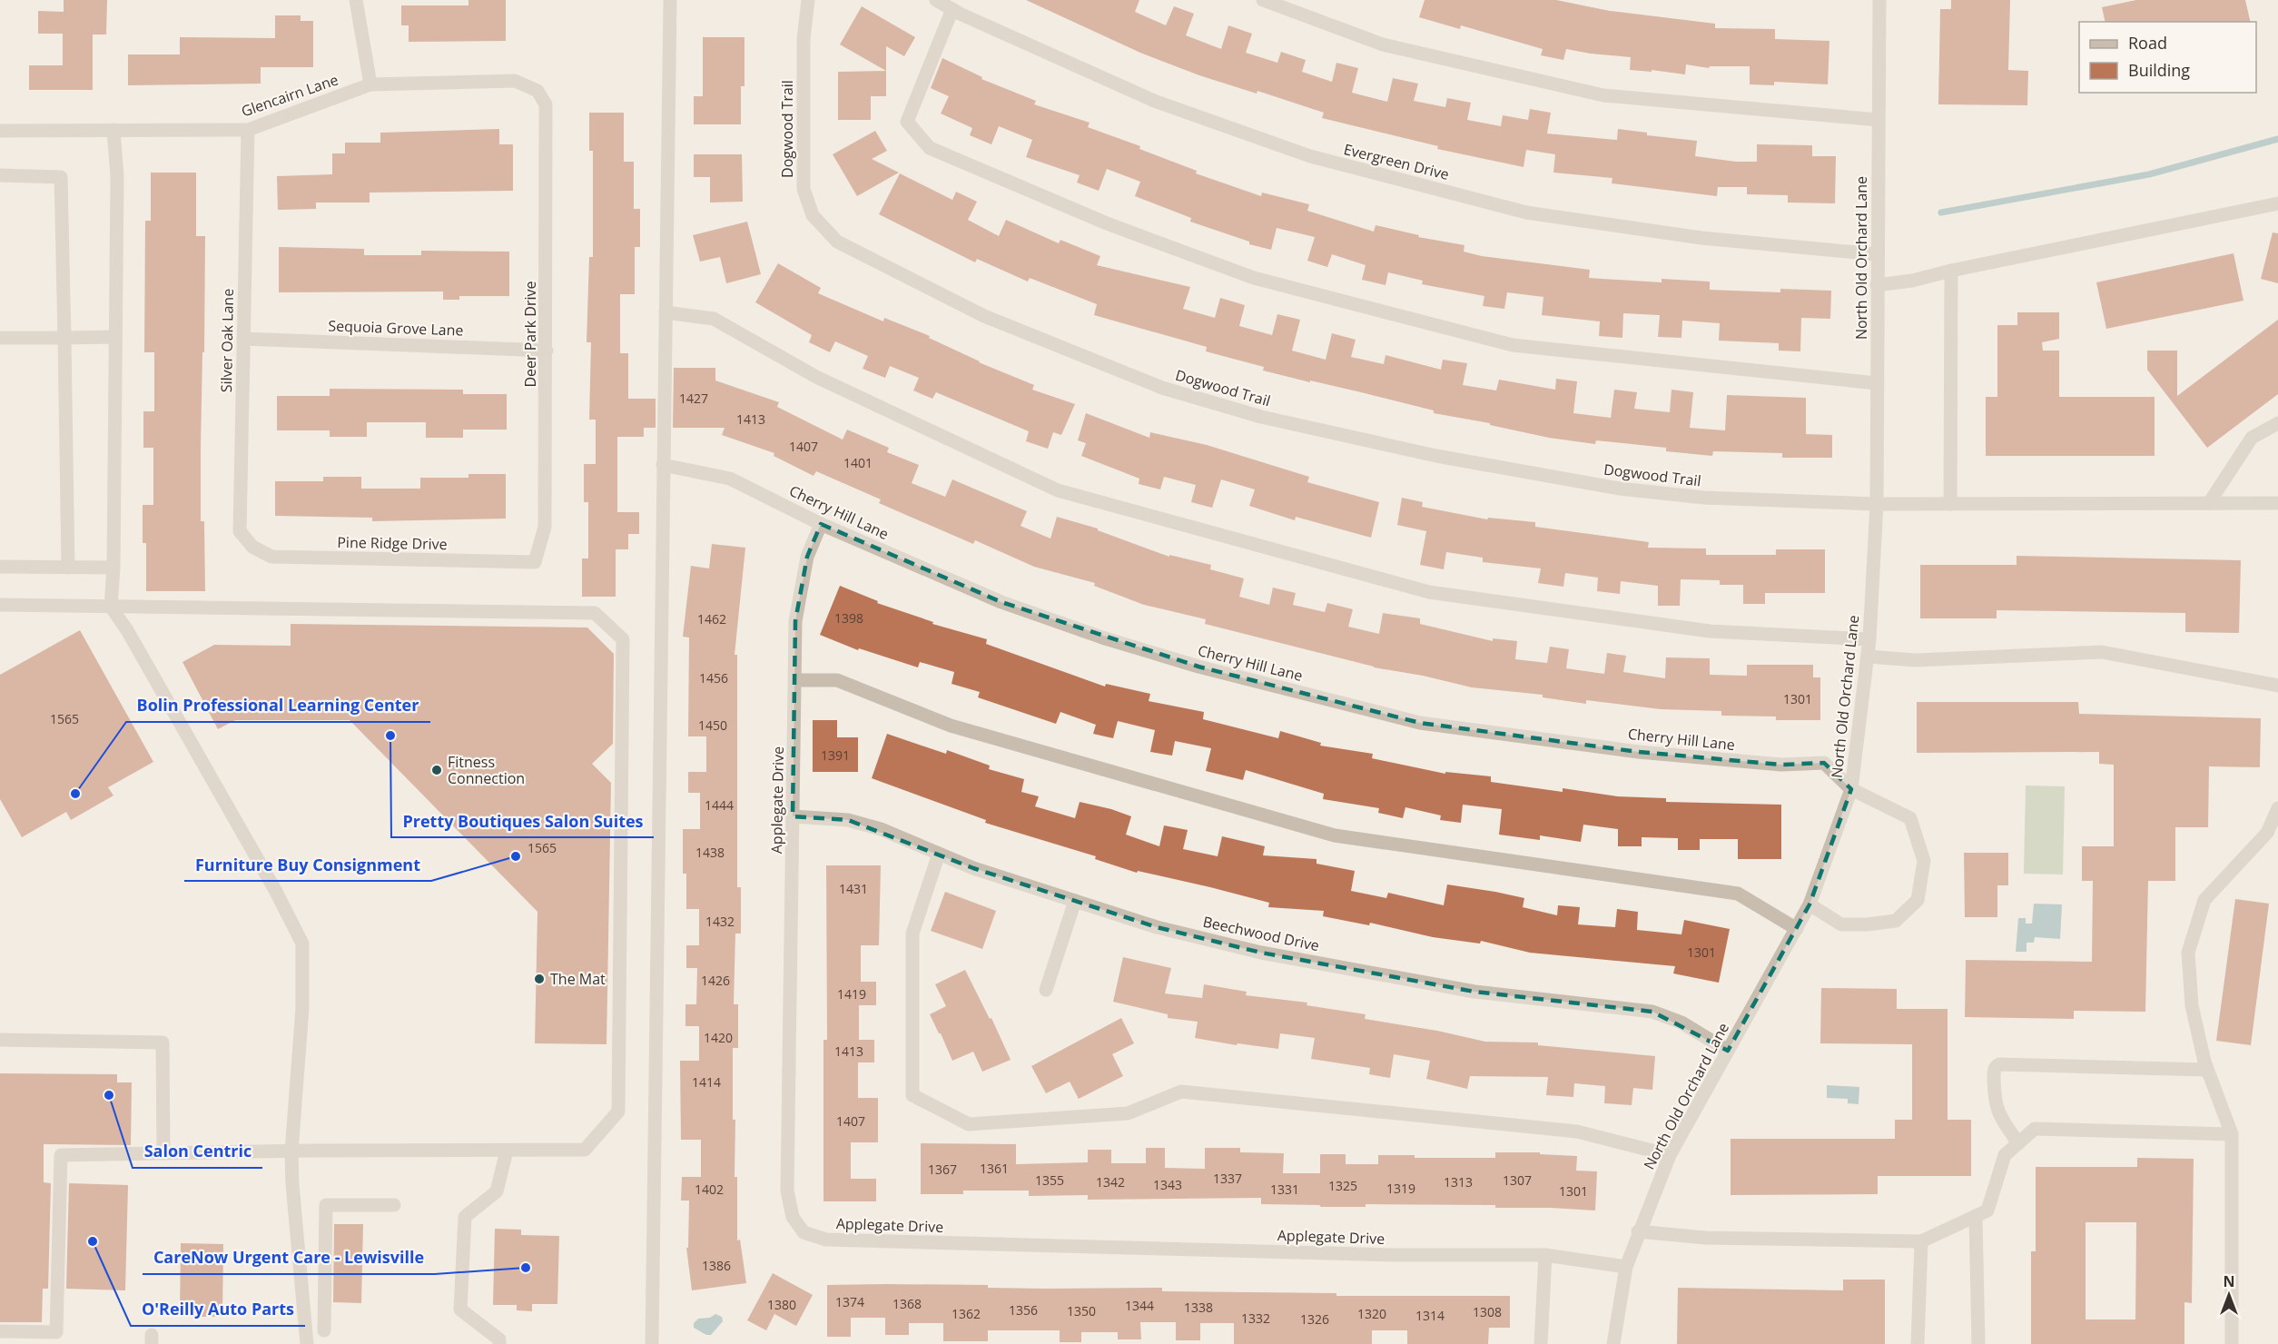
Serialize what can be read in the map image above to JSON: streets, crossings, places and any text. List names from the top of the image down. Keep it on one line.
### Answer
{"streets":{"street":["Glencairn Lane","Dogwood Trail","Evergreen Drive","North Old Orchard Lane","Sequoia Grove Lane","Deer Park Drive","Silver Oak Lane","Cherry Hill Lane","Pine Ridge Drive","Applegate Drive","Beechwood Drive"]},"crossings":[["Glencairn Lane","Deer Park Drive"],["Glencairn Lane","Silver Oak Lane"],["Dogwood Trail","North Old Orchard Lane"],["Evergreen Drive","North Old Orchard Lane"],["North Old Orchard Lane","Cherry Hill Lane"],["North Old Orchard Lane","Applegate Drive"],["North Old Orchard Lane","Beechwood Drive"],["Sequoia Grove Lane","Deer Park Drive"],["Sequoia Grove Lane","Silver Oak Lane"],["Deer Park Drive","Pine Ridge Drive"],["Silver Oak Lane","Pine Ridge Drive"],["Cherry Hill Lane","Applegate Drive"],["Applegate Drive","Beechwood Drive"]],"places":["Pretty Boutiques Salon Suites","Fitness Connection","Bolin Professional Learning Center","Furniture Buy Consignment","The Mat","Salon Centric","O'Reilly Auto Parts","CareNow Urgent Care - Lewisville"],"house_numbers":["1427","1413","1407","1401","1398","1462","1456","1301","1565","1450","1391","1444","1565","1438","1431","1432","1301","1426","1419","1420","1413","1414","1407","1361","1367","1337","1355","1307","1342","1313","1343","1325","1319","1402","1331","1301","1386","1374","1368","1380","1344","1338","1356","1350","1308","1362","1320","1314","1332","1326"],"legend":["Road","Building"],"north":"top"}
